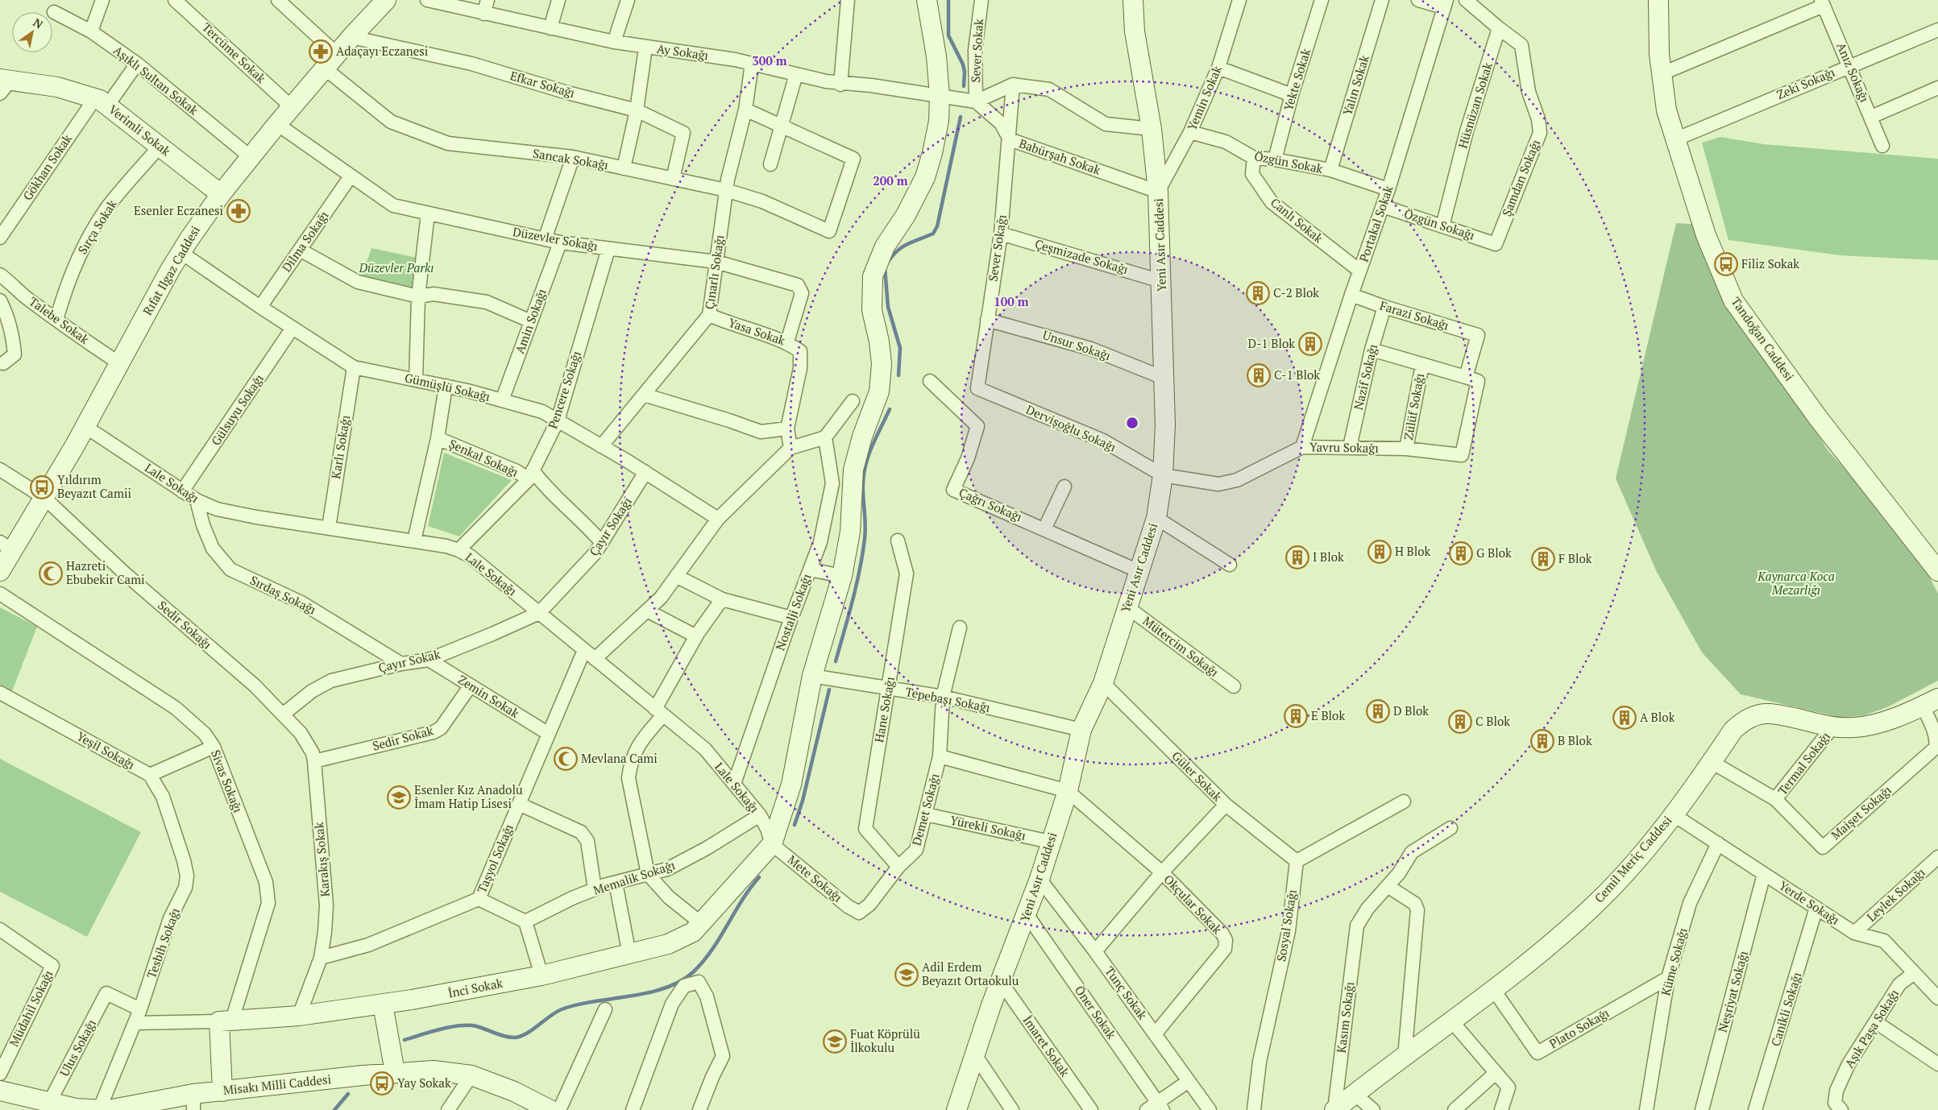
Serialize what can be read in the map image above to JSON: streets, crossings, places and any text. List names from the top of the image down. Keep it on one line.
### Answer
{"streets":{"street":["Sever Sokak","Ay Sokağı","Tercüme Sokak","Anız Sokağı","Yekte Sokak","Aşıklı Sultan Sokak","Zeki Sokağı","Efkar Sokağı","Yalın Sokak","Yemin Sokak","Hüsnüzan Sokak","Verimli Sokak","Babürşah Sokak","Sancak Sokağı","Özgün Sokak","Gökhan Sokak","Şamdan Sokağı","Canlı Sokak","Portakal Sokak","Özgün Sokağı","Sırça Sokak","Düzevler Sokağı","Dilma Sokağı","Yeni Asır Caddesi","Sever Sokağı","Çeşmizade Sokağı","Rıfat Ilgaz Caddesi","Çınarlı Sokağı","Farazi Sokağı","Talebe Sokak","Amin Sokağı","Yasa Sokak","Tandoğan Caddesi","Unsur Sokağı","Nazif Sokağı","Gümüşlü Sokağı","Pencere Sokağı","Zülüf Sokağı","Gülsuyu Sokağı","Dervişoğlu Sokağı","Karlı Sokağı","Yavru Sokağı","Şenkal Sokağı","Lale Sokağı","Çağrı Sokağı","Çayır Sokağı","Sırdaş Sokağı","Nostalji Sokağı","Sedir Sokağı","Mütercim Sokağı","Çayır Sokak","Zemin Sokak","Tepebaşı Sokağı","Hane Sokağı","Sedir Sokak","Yeşil Sokağı","Termal Sokağı","Güler Sokak","Sivas Sokağı","Demet Sokağı","Maişet Sokağı","Yürekli Sokağı","Taşyol Sokağı","Karakış Sokak","Cemil Meriç Caddesi","Memalik Sokağı","Mete Sokağı","Leylek Sokağı","Yerde Sokağı","Okçular Sokak","Sosyal Sokağı","Tesbih Sokağı","Küme Sokağı","İnci Sokak","Neşriyat Sokağı","Tunç Sokak","Müdahil Sokağı","Canikli Sokağı","Öner Sokak","Kasım Sokağı","Plato Sokağı","Aşık Paşa Sokağı","İmaret Sokak","Ulus Sokağı","Misakı Milli Caddesi"]},"crossings":[["Sever Sokak","Ay Sokağı"],["Sever Sokak","Babürşah Sokak"],["Ay Sokağı","Babürşah Sokak"],["Ay Sokağı","Çınarlı Sokağı"],["Tercüme Sokak","Rıfat Ilgaz Caddesi"],["Anız Sokağı","Zeki Sokağı"],["Yekte Sokak","Özgün Sokak"],["Aşıklı Sultan Sokak","Gökhan Sokak"],["Aşıklı Sultan Sokak","Rıfat Ilgaz Caddesi"],["Zeki Sokağı","Tandoğan Caddesi"],["Efkar Sokağı","Sancak Sokağı"],["Efkar Sokağı","Rıfat Ilgaz Caddesi"],["Yalın Sokak","Özgün Sokak"],["Yemin Sokak","Babürşah Sokak"],["Yemin Sokak","Özgün Sokak"],["Yemin Sokak","Yeni Asır Caddesi"],["Hüsnüzan Sokak","Şamdan Sokağı"],["Hüsnüzan Sokak","Özgün Sokağı"],["Verimli Sokak","Gökhan Sokak"],["Verimli Sokak","Sırça Sokak"],["Verimli Sokak","Rıfat Ilgaz Caddesi"],["Babürşah Sokak","Yeni Asır Caddesi"],["Babürşah Sokak","Sever Sokağı"],["Sancak Sokağı","Rıfat Ilgaz Caddesi"],["Sancak Sokağı","Çınarlı Sokağı"],["Özgün Sokak","Canlı Sokak"],["Özgün Sokak","Portakal Sokak"],["Şamdan Sokağı","Özgün Sokağı"],["Canlı Sokak","Portakal Sokak"],["Portakal Sokak","Özgün Sokağı"],["Portakal Sokak","Farazi Sokağı"],["Portakal Sokak","Yavru Sokağı"],["Sırça Sokak","Talebe Sokak"],["Düzevler Sokağı","Dilma Sokağı"],["Düzevler Sokağı","Rıfat Ilgaz Caddesi"],["Düzevler Sokağı","Çınarlı Sokağı"],["Düzevler Sokağı","Amin Sokağı"],["Düzevler Sokağı","Yasa Sokak"],["Düzevler Sokağı","Pencere Sokağı"],["Dilma Sokağı","Gümüşlü Sokağı"],["Yeni Asır Caddesi","Çeşmizade Sokağı"],["Yeni Asır Caddesi","Unsur Sokağı"],["Yeni Asır Caddesi","Dervişoğlu Sokağı"],["Yeni Asır Caddesi","Yavru Sokağı"],["Yeni Asır Caddesi","Çağrı Sokağı"],["Yeni Asır Caddesi","Mütercim Sokağı"],["Yeni Asır Caddesi","Tepebaşı Sokağı"],["Yeni Asır Caddesi","Güler Sokak"],["Yeni Asır Caddesi","Demet Sokağı"],["Yeni Asır Caddesi","Yürekli Sokağı"],["Yeni Asır Caddesi","Okçular Sokak"],["Yeni Asır Caddesi","Tunç Sokak"],["Yeni Asır Caddesi","Öner Sokak"],["Yeni Asır Caddesi","İmaret Sokak"],["Sever Sokağı","Çeşmizade Sokağı"],["Sever Sokağı","Unsur Sokağı"],["Sever Sokağı","Dervişoğlu Sokağı"],["Rıfat Ilgaz Caddesi","Talebe Sokak"],["Rıfat Ilgaz Caddesi","Gümüşlü Sokağı"],["Rıfat Ilgaz Caddesi","Lale Sokağı"],["Rıfat Ilgaz Caddesi","Sedir Sokağı"],["Çınarlı Sokağı","Yasa Sokak"],["Çınarlı Sokağı","Gümüşlü Sokağı"],["Farazi Sokağı","Nazif Sokağı"],["Farazi Sokağı","Yavru Sokağı"],["Amin Sokağı","Gümüşlü Sokağı"],["Nazif Sokağı","Yavru Sokağı"],["Gümüşlü Sokağı","Pencere Sokağı"],["Gümüşlü Sokağı","Gülsuyu Sokağı"],["Gümüşlü Sokağı","Karlı Sokağı"],["Gümüşlü Sokağı","Çayır Sokağı"],["Pencere Sokağı","Şenkal Sokağı"],["Pencere Sokağı","Lale Sokağı"],["Zülüf Sokağı","Yavru Sokağı"],["Gülsuyu Sokağı","Lale Sokağı"],["Dervişoğlu Sokağı","Yavru Sokağı"],["Karlı Sokağı","Lale Sokağı"],["Şenkal Sokağı","Çayır Sokağı"],["Lale Sokağı","Çayır Sokağı"],["Lale Sokağı","Sırdaş Sokağı"],["Lale Sokağı","Nostalji Sokağı"],["Lale Sokağı","Çayır Sokak"],["Lale Sokağı","Taşyol Sokağı"],["Lale Sokağı","Memalik Sokağı"],["Lale Sokağı","Mete Sokağı"],["Lale Sokağı","İnci Sokak"],["Çayır Sokağı","Çayır Sokak"],["Sırdaş Sokağı","Çayır Sokak"],["Sedir Sokağı","Çayır Sokak"],["Sedir Sokağı","Sedir Sokak"],["Sedir Sokağı","Karakış Sokak"],["Çayır Sokak","Zemin Sokak"],["Zemin Sokak","Sedir Sokak"],["Zemin Sokak","Taşyol Sokağı"],["Tepebaşı Sokağı","Hane Sokağı"],["Tepebaşı Sokağı","Demet Sokağı"],["Hane Sokağı","Demet Sokağı"],["Sedir Sokak","Karakış Sokak"],["Yeşil Sokağı","Tesbih Sokağı"],["Termal Sokağı","Maişet Sokağı"],["Termal Sokağı","Cemil Meriç Caddesi"],["Güler Sokak","Sosyal Sokağı"],["Sivas Sokağı","İnci Sokak"],["Sivas Sokağı","Misakı Milli Caddesi"],["Demet Sokağı","Yürekli Sokağı"],["Demet Sokağı","Mete Sokağı"],["Demet Sokağı","Okçular Sokak"],["Maişet Sokağı","Cemil Meriç Caddesi"],["Taşyol Sokağı","Karakış Sokak"],["Cemil Meriç Caddesi","Yerde Sokağı"],["Cemil Meriç Caddesi","Kasım Sokağı"],["Cemil Meriç Caddesi","Plato Sokağı"],["Mete Sokağı","İnci Sokak"],["Leylek Sokağı","Yerde Sokağı"],["Yerde Sokağı","Küme Sokağı"],["Yerde Sokağı","Neşriyat Sokağı"],["Yerde Sokağı","Canikli Sokağı"],["Yerde Sokağı","Aşık Paşa Sokağı"],["Okçular Sokak","Tunç Sokak"],["Tesbih Sokağı","İnci Sokak"],["Tesbih Sokağı","Ulus Sokağı"],["Tesbih Sokağı","Misakı Milli Caddesi"],["Küme Sokağı","Plato Sokağı"],["Müdahil Sokağı","Misakı Milli Caddesi"],["Ulus Sokağı","Misakı Milli Caddesi"]],"parks":["Düzevler Parkı","Kaynarca Koca Mezarlığı"],"places":{"pharmacy":["Adaçayı Eczanesi","Esenler Eczanesi"],"bus stop":["Filiz Sokak","Yıldırım Beyazıt Camii","Yay Sokak"],"building":["C-2 Blok","D-1 Blok","C-1 Blok","H Blok","G Blok","I Blok","F Blok","D Blok","E Blok","A Blok","C Blok","B Blok"],"mosque":["Hazreti Ebubekir Cami","Mevlana Cami"],"school or university":["Esenler Kız Anadolu İmam Hatip Lisesi","Adil Erdem Beyazıt Ortaokulu","Fuat Köprülü İlkokulu"]},"north":"top right","rings":["300 m","200 m","100 m"]}
